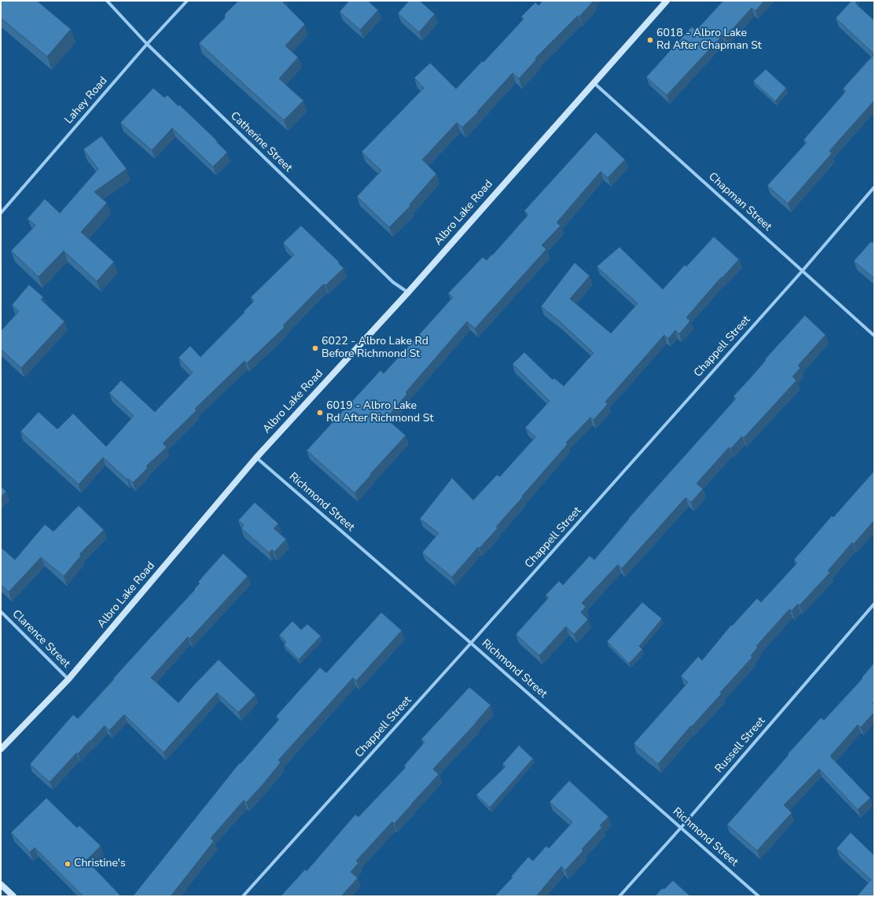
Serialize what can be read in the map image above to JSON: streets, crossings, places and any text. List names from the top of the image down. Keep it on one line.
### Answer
{"streets":{"main road":["Albro Lake Road"],"street":["Lahey Road","Catherine Street","Chapman Street","Chappell Street","Richmond Street","Clarence Street","Russell Street"]},"crossings":[["Lahey Road","Catherine Street"],["Catherine Street","Albro Lake Road"],["Chapman Street","Albro Lake Road"],["Chapman Street","Chappell Street"],["Albro Lake Road","Richmond Street"],["Albro Lake Road","Clarence Street"],["Chappell Street","Richmond Street"],["Richmond Street","Russell Street"]],"places":["6018 - Albro Lake Rd After Chapman St","6022 - Albro Lake Rd Before Richmond St","6019 - Albro Lake Rd After Richmond St","Christine's"]}
